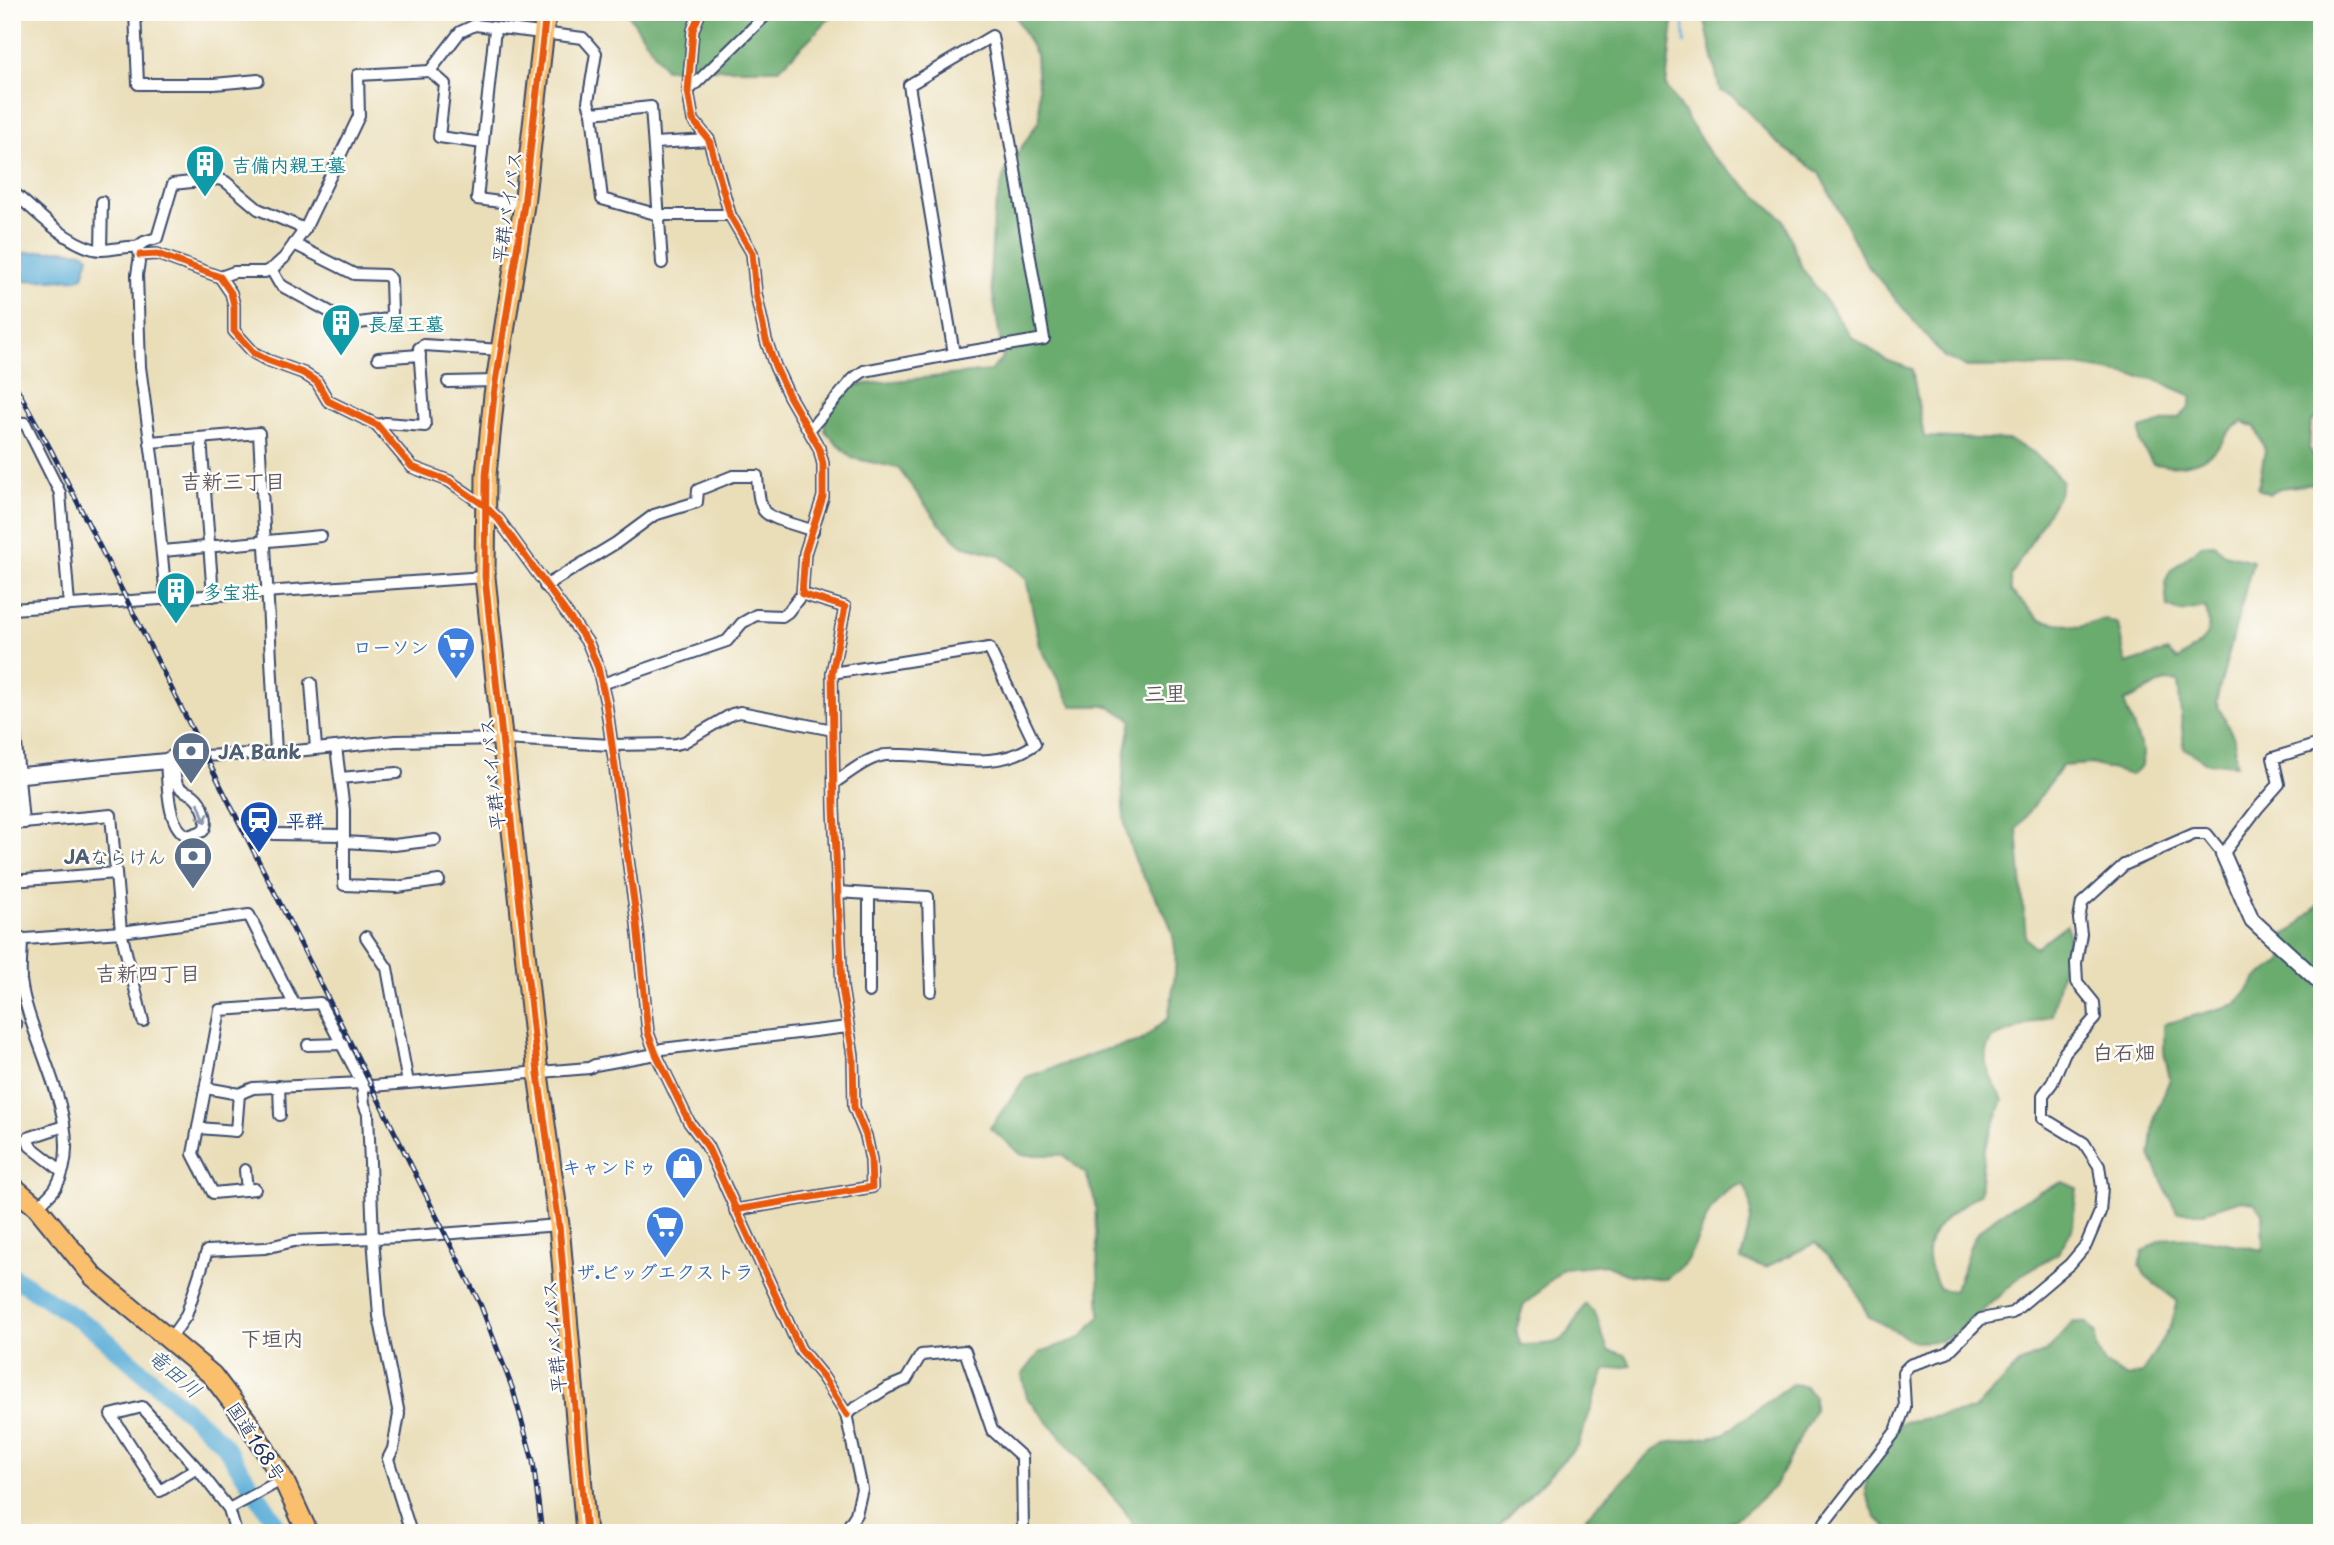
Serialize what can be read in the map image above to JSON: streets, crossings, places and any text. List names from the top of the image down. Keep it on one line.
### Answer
{"streets":{"highway":["平群バイパス","国道168号"]},"districts":["吉新三丁目","三里","吉新四丁目","白石畑","下垣内"],"water":["竜田川"],"places":{"building":["吉備内親王墓","長屋王墓","多宝荘"],"supermarket":["ローソン","ザ.ビッグエクストラ"],"bank":["JA Bank","JAならけん"],"station":["平群"],"shop":["キャンドゥ"]}}
